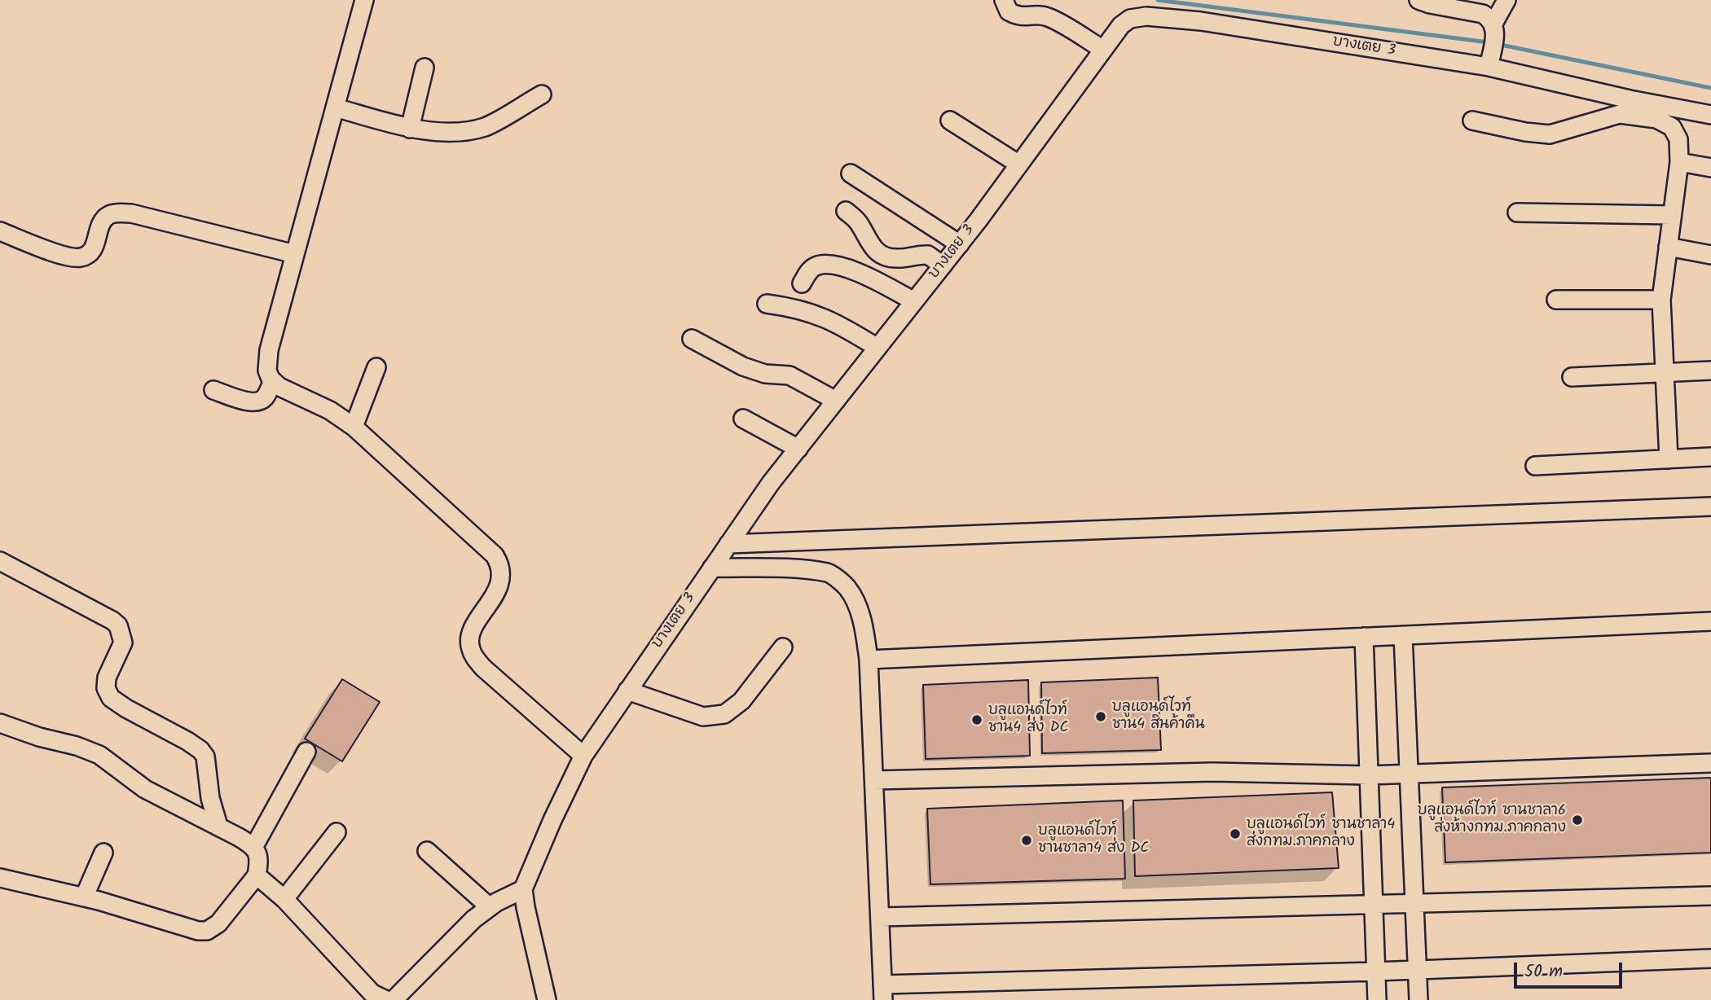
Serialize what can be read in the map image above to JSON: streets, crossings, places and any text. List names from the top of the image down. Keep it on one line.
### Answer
{"streets":{"street":["บางเตย 3"]},"places":["บลูแอนด์ไวท์ ชาน4 สินค้าคืน","บลูแอนด์ไวท์ ชาน4 ส่ง DC","บลูแอนด์ไวท์ ชานชาลา6 ส่งห้างกทม.ภาคกลาง","บลูแอนด์ไวท์ ชานชาลา4 ส่งกทม.ภาคกลาง","บลูแอนด์ไวท์ ชานชาลา4 ส่ง DC"],"scale_bar":"50 m"}
